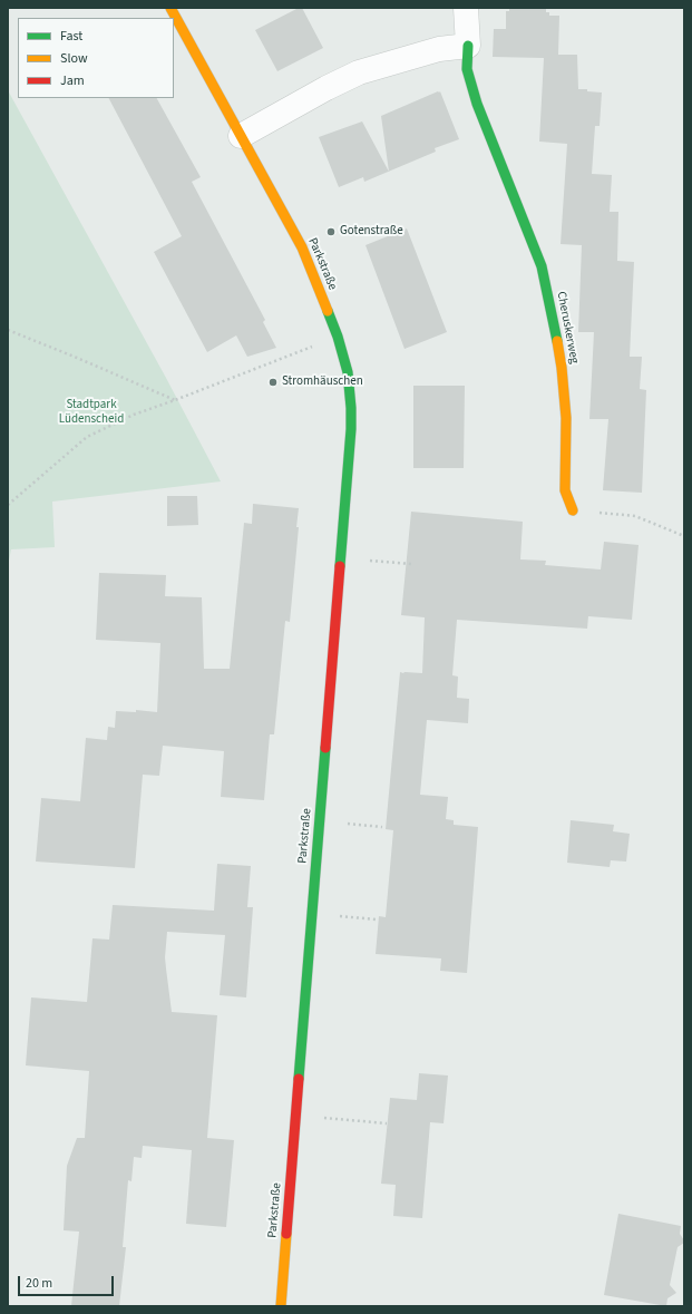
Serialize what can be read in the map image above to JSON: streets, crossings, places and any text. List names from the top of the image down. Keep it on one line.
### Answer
{"streets":{"street":["Parkstraße","Cheruskerweg"]},"parks":["Stadtpark Lüdenscheid"],"places":["Gotenstraße","Stromhäuschen"],"legend":["Fast","Slow","Jam"],"scale_bar":"20 m"}
